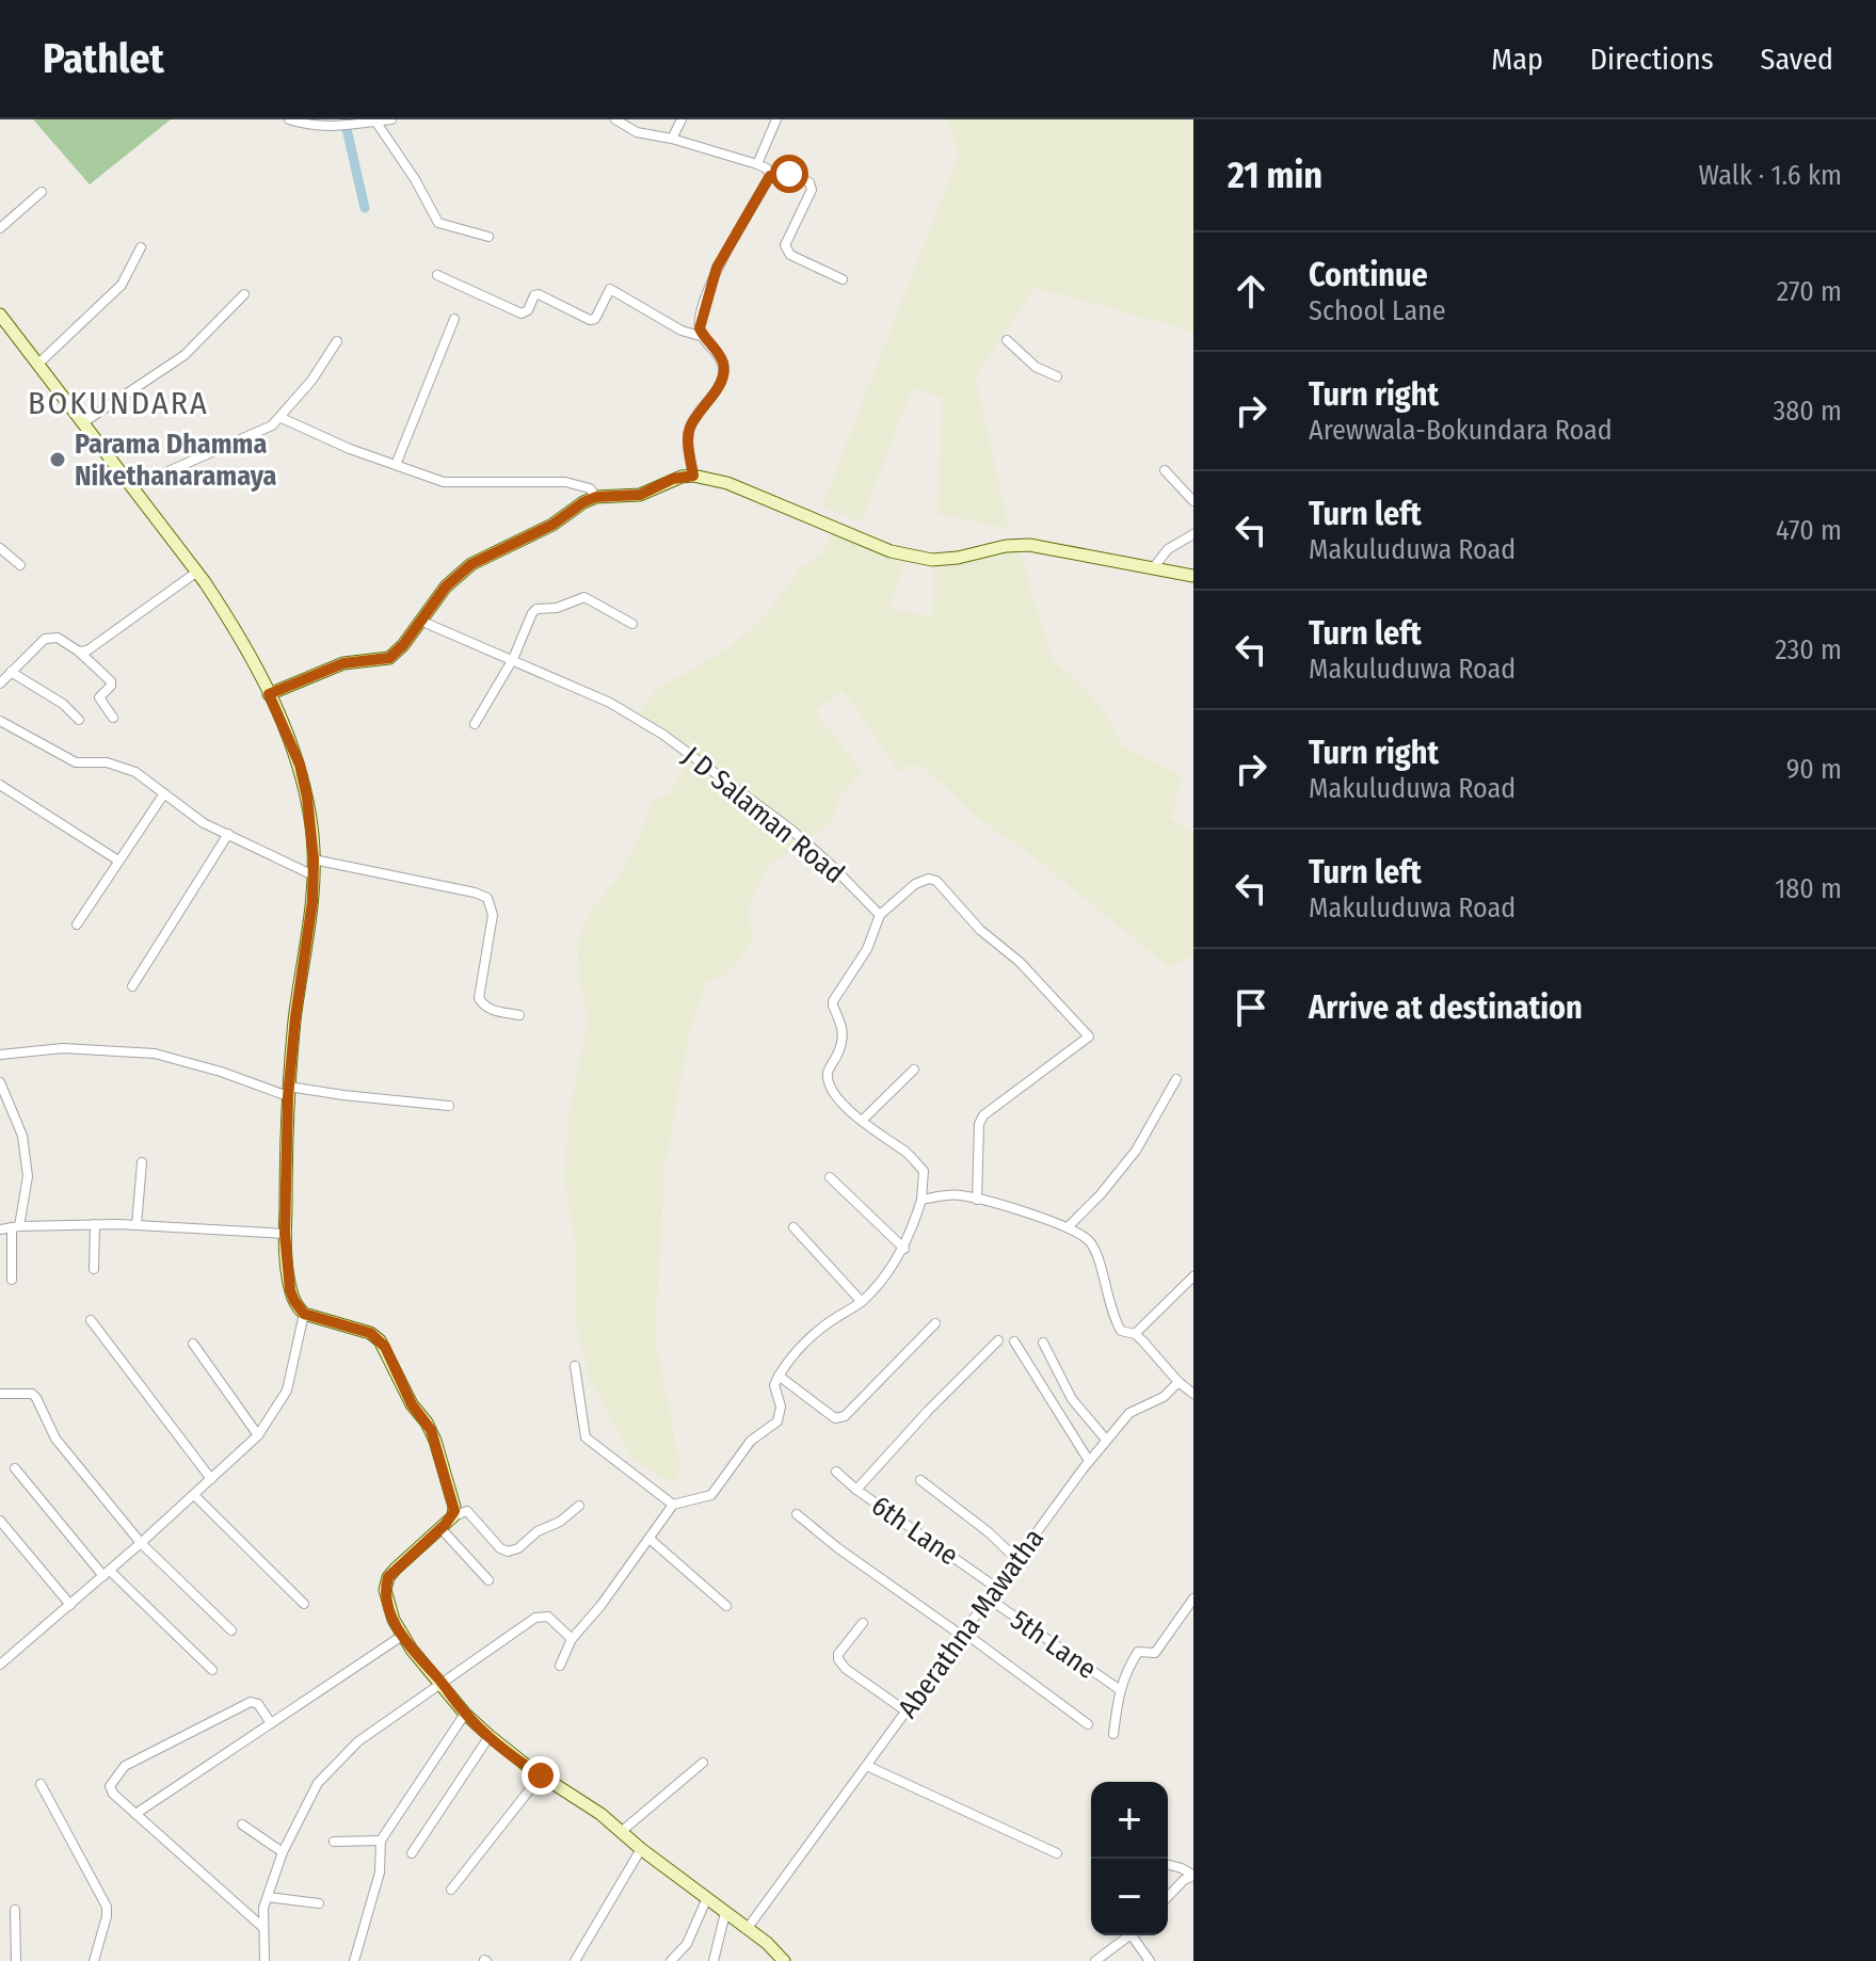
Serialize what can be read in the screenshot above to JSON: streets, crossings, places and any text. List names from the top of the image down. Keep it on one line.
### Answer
{"streets":{"street":["J D Salaman Road","6th Lane","Aberathna Mawatha","5th Lane"]},"crossings":[["6th Lane","Aberathna Mawatha"],["Aberathna Mawatha","5th Lane"]],"districts":["BOKUNDARA"],"places":["Parama Dhamma Nikethanaramaya"],"page":{"header":"Pathlet","nav":["Map","Directions","Saved"],"heading":["21 min","Walk · 1.6 km"],"list":[["Continue","School Lane","270 m"],["Turn right","Arewwala-Bokundara Road","380 m"],["Turn left","Makuluduwa Road","470 m"],["Turn left","Makuluduwa Road","230 m"],["Turn right","Makuluduwa Road","90 m"],["Turn left","Makuluduwa Road","180 m"],"Arrive at destination"],"map_buttons":["+","−"]}}
